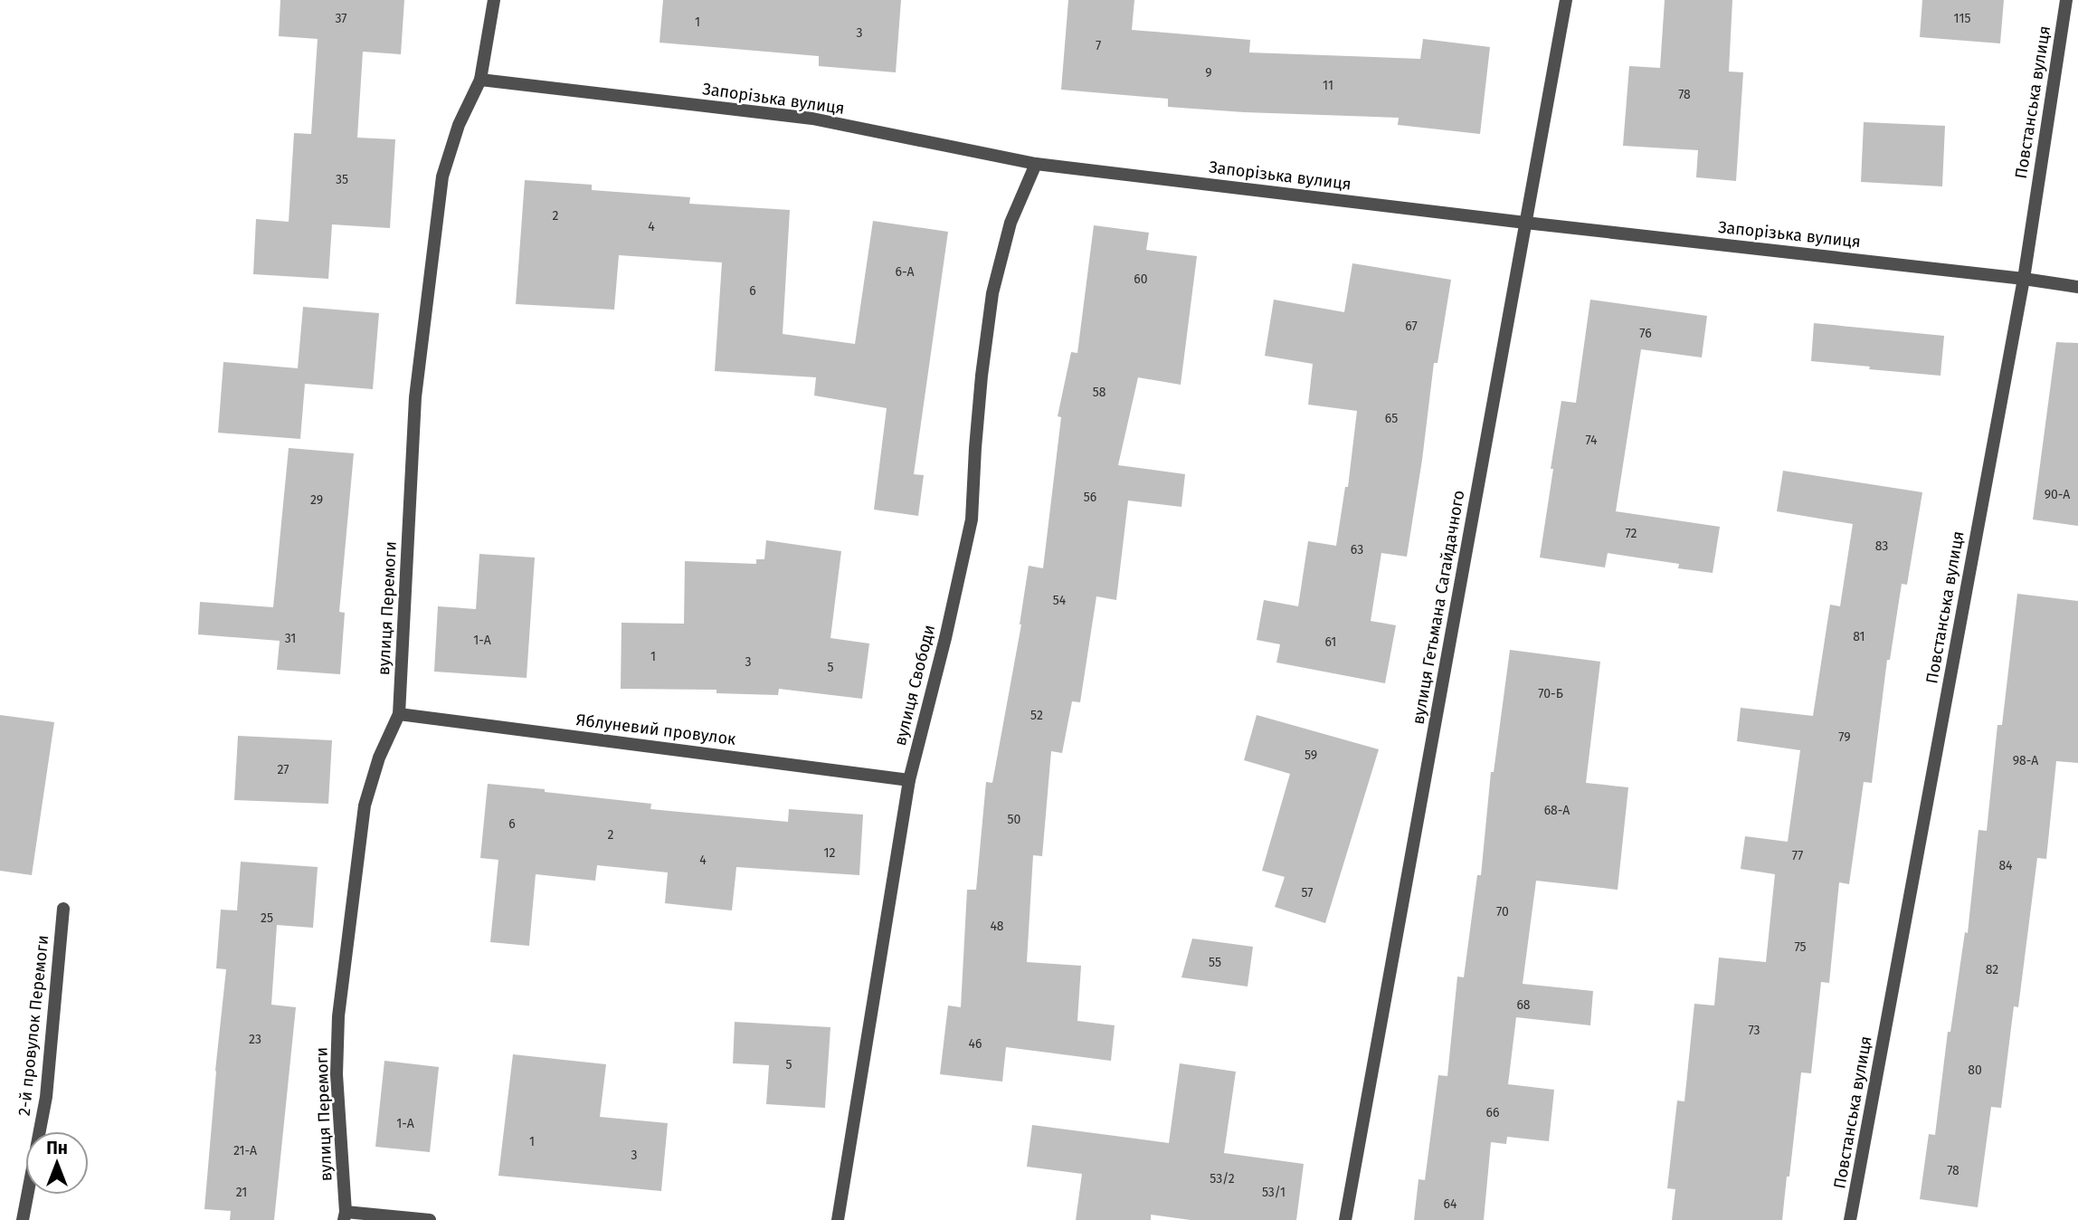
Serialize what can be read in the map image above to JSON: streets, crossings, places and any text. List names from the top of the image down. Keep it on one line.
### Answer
{"streets":{"street":["Запорізька вулиця","Повстанська вулиця","вулиця Гетьмана Сагайдачного","вулиця Перемоги","вулиця Свободи","Яблуневий провулок","2-й провулок Перемоги"]},"crossings":[["Запорізька вулиця","Повстанська вулиця"],["Запорізька вулиця","вулиця Гетьмана Сагайдачного"],["Запорізька вулиця","вулиця Перемоги"],["Запорізька вулиця","вулиця Свободи"],["вулиця Перемоги","Яблуневий провулок"],["вулиця Свободи","Яблуневий провулок"]],"house_numbers":["37","115","1","3","7","9","11","78","35","2","4","6-А","60","6","67","76","58","65","74","90-А","56","29","72","83","63","54","81","31","1-А","61","1","3","5","70-Б","52","79","59","98-А","27","68-А","50","6","2","12","77","4","84","57","70","25","48","75","55","82","68","73","23","46","5","80","66","1-А","1","21-А","3","78","53/2","21","53/1","64"],"north":"top"}
